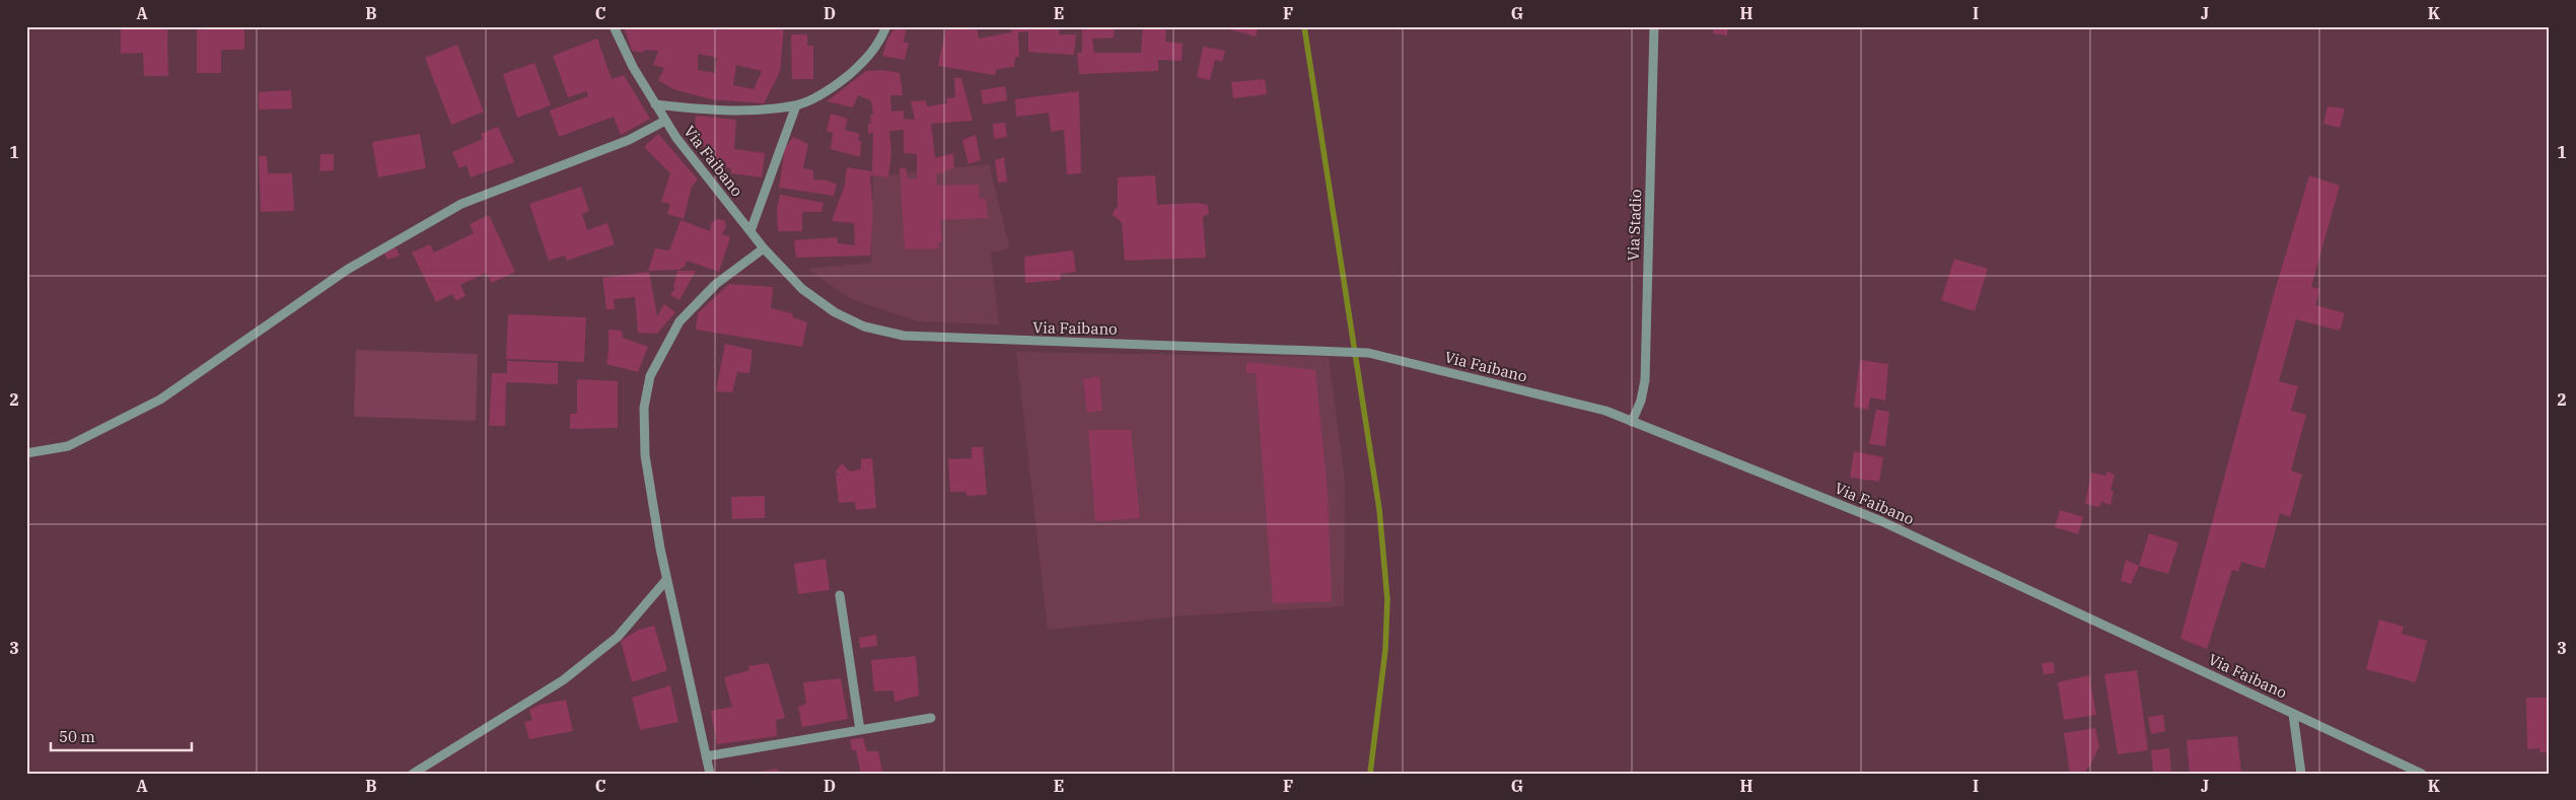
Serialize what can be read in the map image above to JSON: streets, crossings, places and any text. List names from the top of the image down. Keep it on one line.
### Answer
{"streets":{"street":["Via Faibano","Via Stadio"]},"crossings":[["Via Faibano","Via Stadio"]],"scale_bar":"50 m","grid":{"columns":["A","B","C","D","E","F","G","H","I","J","K"],"rows":["1","2","3"]}}
